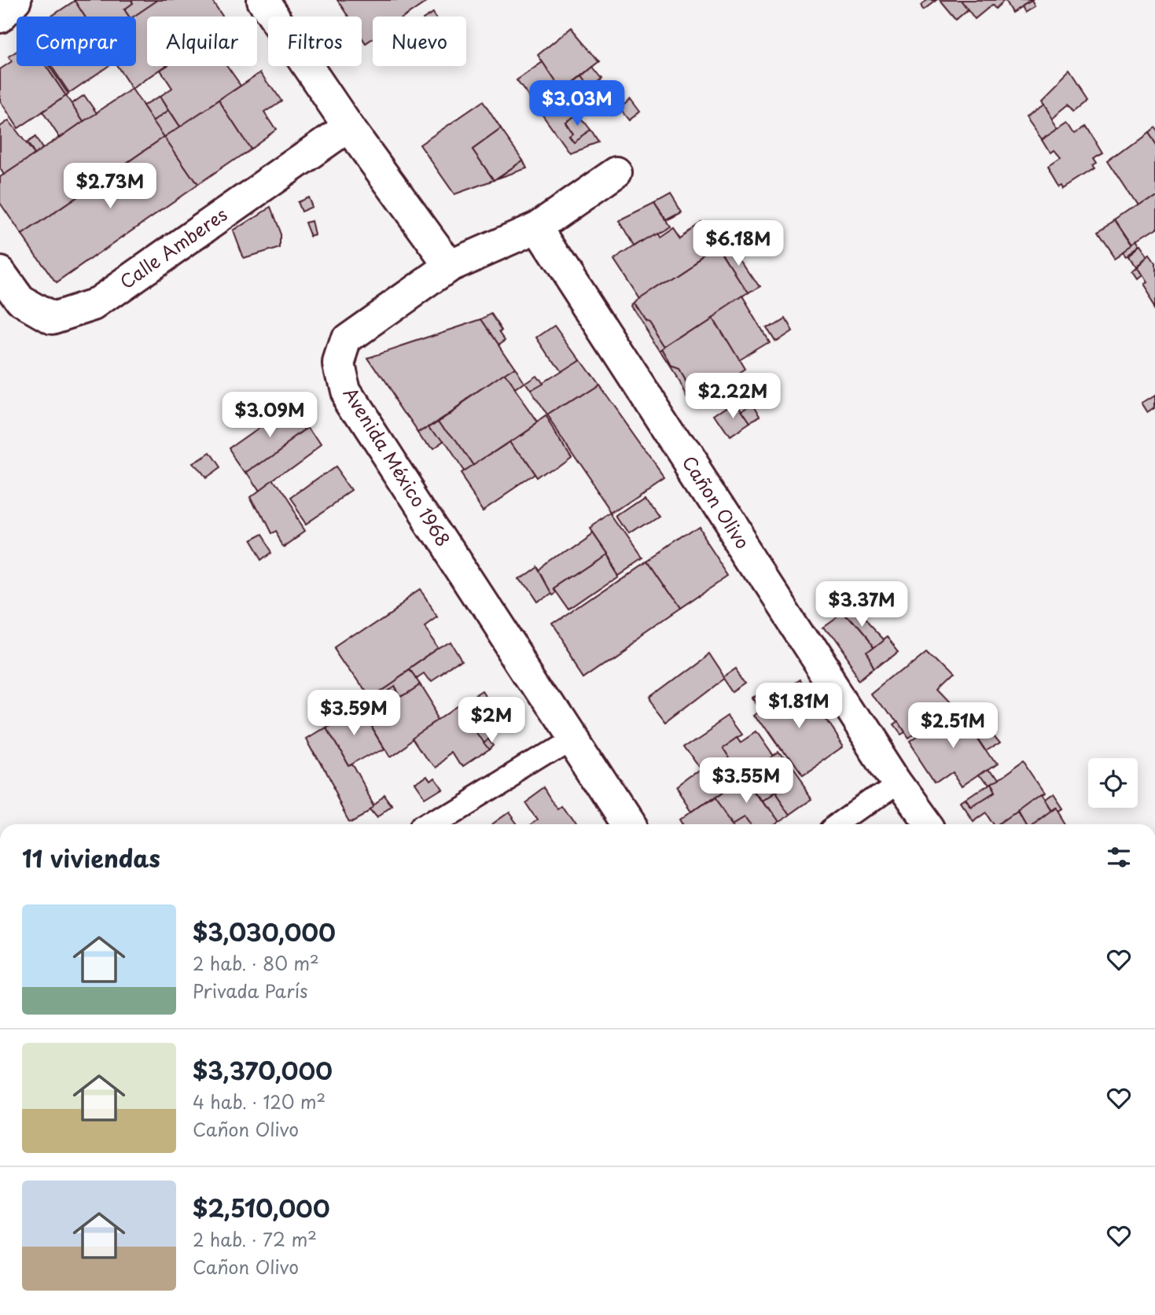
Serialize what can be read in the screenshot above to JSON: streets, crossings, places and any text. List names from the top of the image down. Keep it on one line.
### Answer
{"streets":{"street":["Calle Amberes","Avenida México 1968","Cañon Olivo"]},"page":{"chip":["Comprar","Alquilar","Filtros","Nuevo"],"price":["$3.03M","$2.73M","$6.18M","$2.22M","$3.09M","$3.37M","$1.81M","$3.59M","$2M","$2.51M","$3.55M"],"heading":"11 viviendas","list":[{"name":"$3,030,000","note":"2 hab. · 80 m² · Privada París"},{"name":"$3,370,000","note":"4 hab. · 120 m² · Cañon Olivo"},{"name":"$2,510,000","note":"2 hab. · 72 m² · Cañon Olivo"}]}}
